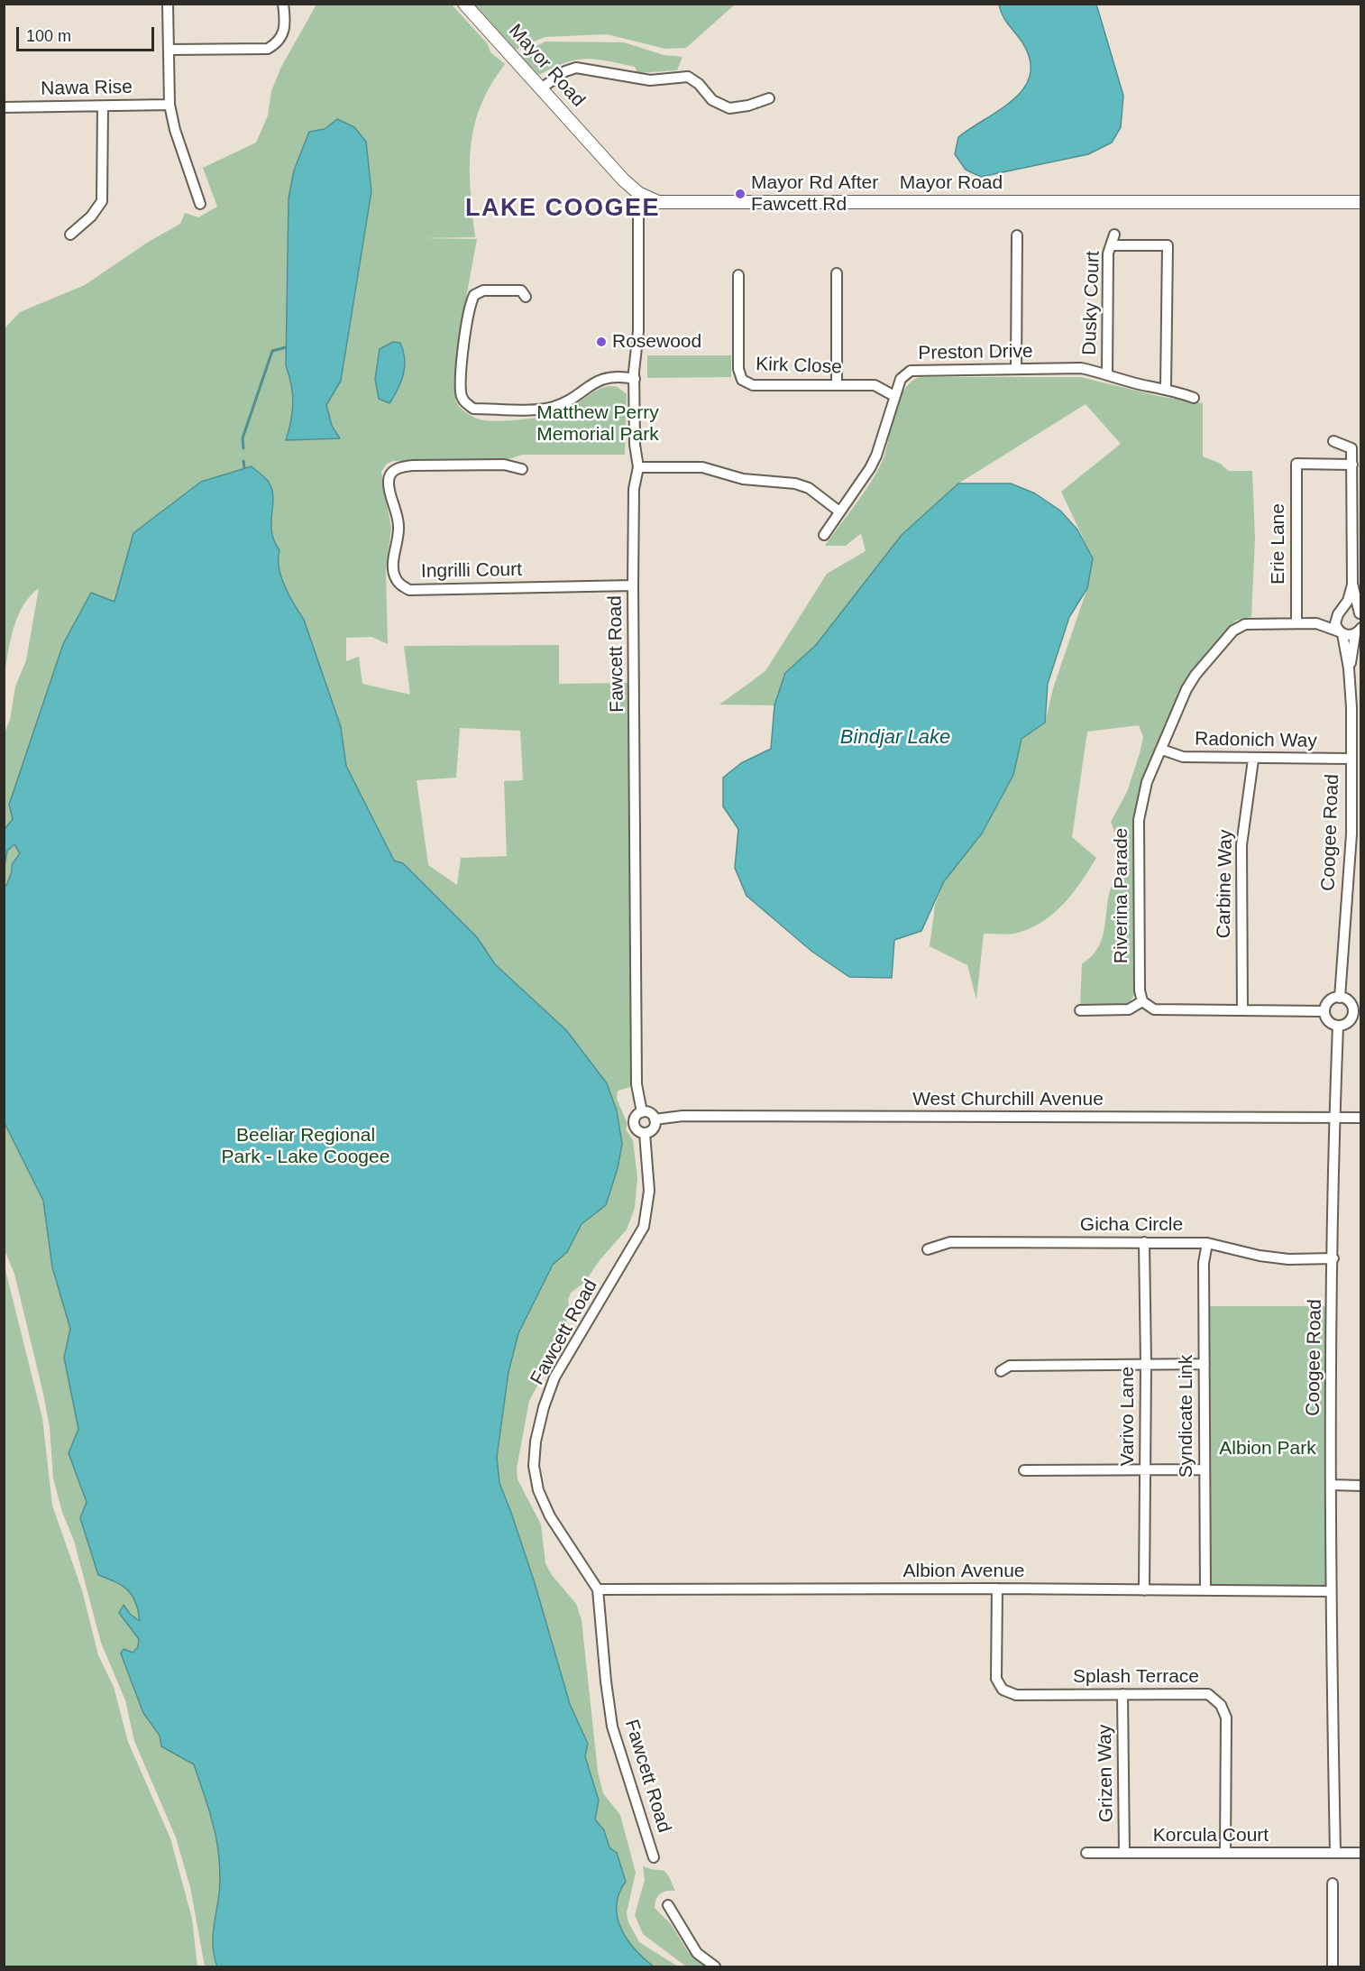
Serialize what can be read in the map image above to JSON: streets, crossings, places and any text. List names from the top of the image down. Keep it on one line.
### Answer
{"streets":{"main road":["Mayor Road"],"street":["Nawa Rise","Dusky Court","Preston Drive","Kirk Close","Erie Lane","Ingrilli Court","Fawcett Road","Radonich Way","Coogee Road","Carbine Way","Riverina Parade","West Churchill Avenue","Gicha Circle","Varivo Lane","Syndicate Link","Albion Avenue","Splash Terrace","Grizen Way","Korcula Court"]},"crossings":[["Mayor Road","Fawcett Road"],["Dusky Court","Preston Drive"],["Preston Drive","Kirk Close"],["Erie Lane","Riverina Parade"],["Ingrilli Court","Fawcett Road"],["Fawcett Road","West Churchill Avenue"],["Fawcett Road","Albion Avenue"],["Radonich Way","Coogee Road"],["Radonich Way","Carbine Way"],["Radonich Way","Riverina Parade"],["Coogee Road","West Churchill Avenue"],["Coogee Road","Gicha Circle"],["Coogee Road","Albion Avenue"],["Coogee Road","Korcula Court"],["Gicha Circle","Varivo Lane"],["Gicha Circle","Syndicate Link"],["Varivo Lane","Albion Avenue"],["Syndicate Link","Albion Avenue"],["Albion Avenue","Splash Terrace"],["Splash Terrace","Grizen Way"],["Splash Terrace","Korcula Court"],["Grizen Way","Korcula Court"]],"districts":["LAKE COOGEE"],"water":["Bindjar Lake"],"parks":["Matthew Perry Memorial Park","Beeliar Regional Park - Lake Coogee","Albion Park"],"places":["Mayor Rd After Fawcett Rd","Rosewood"],"scale_bar":"100 m"}
